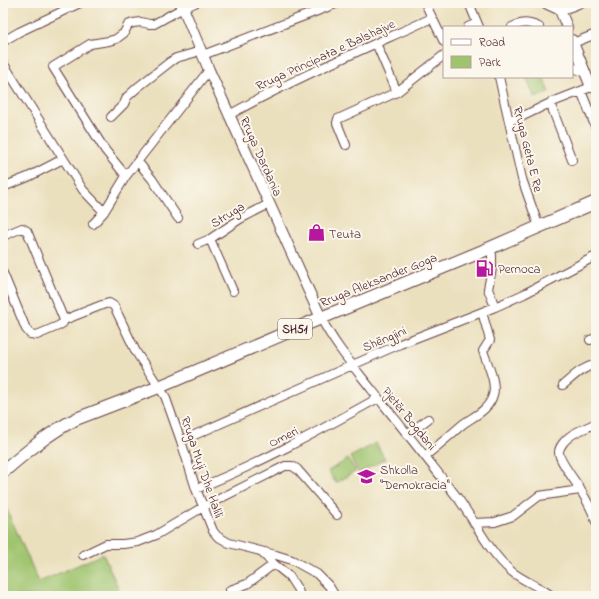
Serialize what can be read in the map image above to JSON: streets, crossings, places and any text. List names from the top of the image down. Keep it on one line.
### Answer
{"streets":{"main road":["Rruga Aleksander Goga","SH51"],"street":["Rruga Principata e Balshajve","Rruga Geta E Re","Rruga Dardania","Struga","Shëngjini","Pjetër Bogdani","Omeri","Rruga Muji Dhe Halili"]},"crossings":[["Rruga Principata e Balshajve","Rruga Dardania"],["Rruga Geta E Re","Rruga Aleksander Goga"],["Rruga Dardania","Struga"],["Rruga Dardania","Rruga Aleksander Goga"],["Rruga Dardania","Pjetër Bogdani"],["Rruga Aleksander Goga","Pjetër Bogdani"],["Rruga Aleksander Goga","Rruga Muji Dhe Halili"],["Shëngjini","Pjetër Bogdani"],["Shëngjini","Rruga Muji Dhe Halili"],["Pjetër Bogdani","Omeri"],["Omeri","Rruga Muji Dhe Halili"]],"places":{"shop":["Teuta"],"fuel station":["Pernoca"],"school or university":["Shkolla \"Demokracia\""]},"legend":["Road","Park"]}
